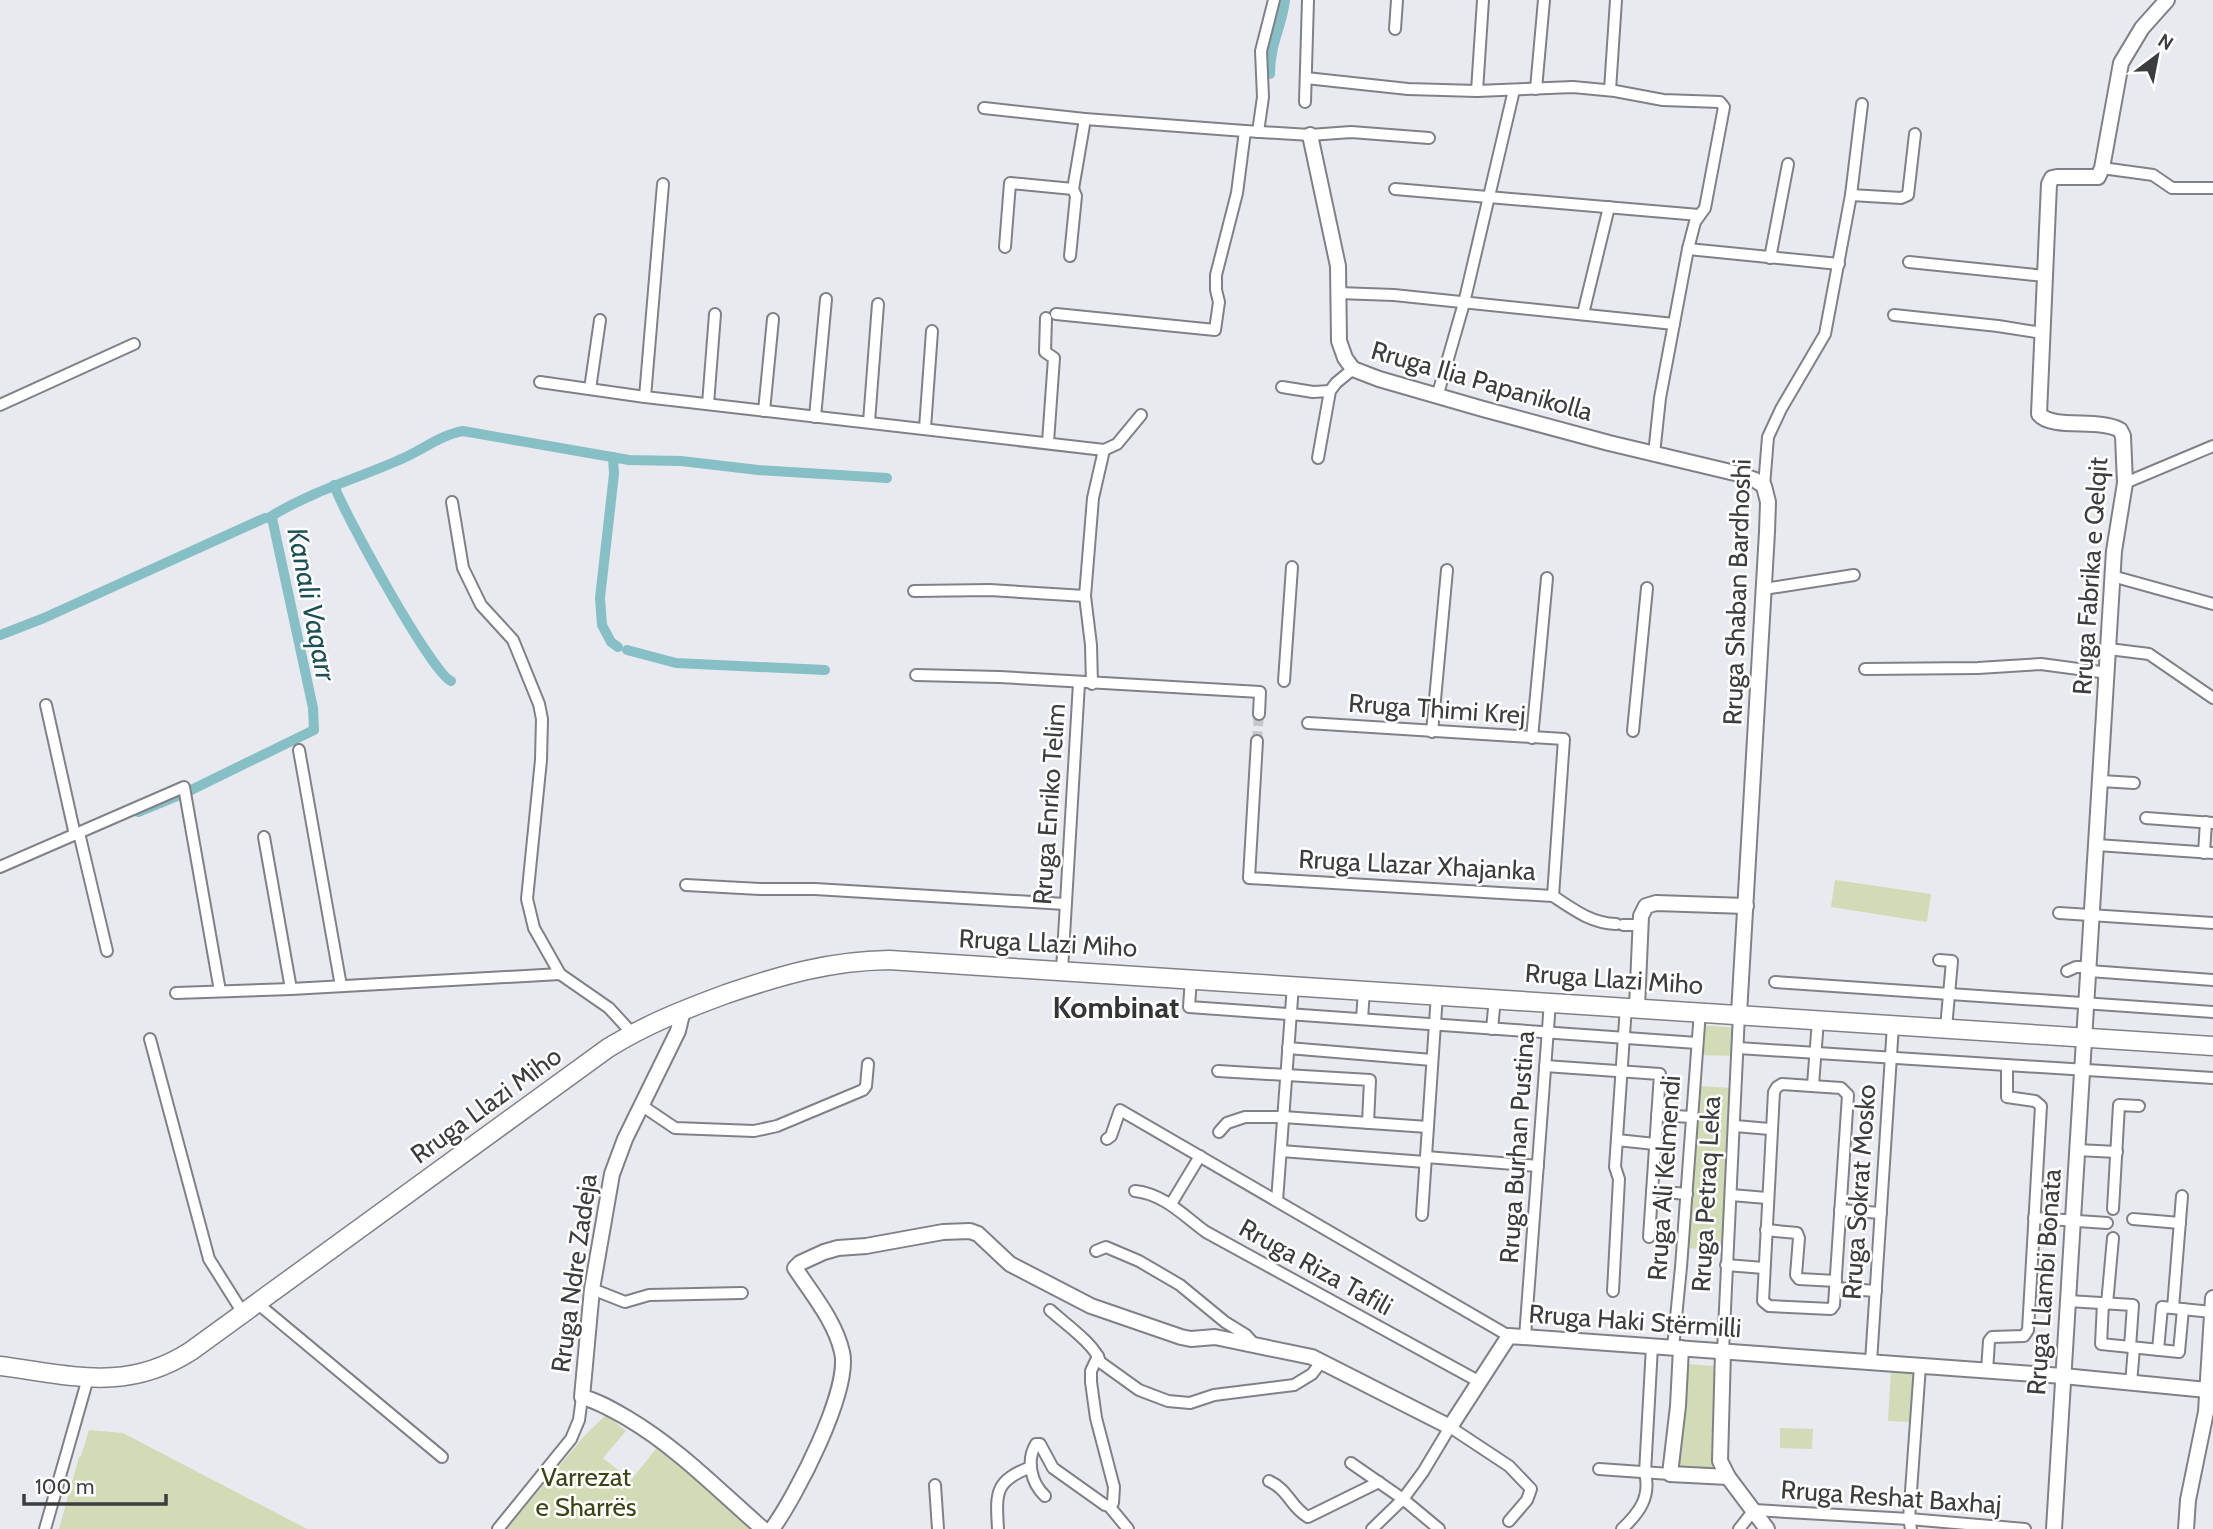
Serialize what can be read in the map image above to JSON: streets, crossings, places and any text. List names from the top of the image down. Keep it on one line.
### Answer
{"streets":{"main road":["Rruga Llazi Miho"],"street":["Rruga Ilia Papanikolla","Rruga Fabrika e Qelqit","Rruga Shaban Bardhoshi","Rruga Thimi Krej","Rruga Enriko Telim","Rruga Llazar Xhajanka","Rruga Burhan Pustina","Rruga Ali Kelmendi","Rruga Sokrat Mosko","Rruga Petraq Leka","Rruga Riza Tafili","Rruga Ndre Zadeja","Rruga Llambi Bonata","Rruga Haki Stërmilli","Rruga Reshat Baxhaj"]},"crossings":[["Rruga Ilia Papanikolla","Rruga Shaban Bardhoshi"],["Rruga Fabrika e Qelqit","Rruga Llazi Miho"],["Rruga Fabrika e Qelqit","Rruga Llambi Bonata"],["Rruga Shaban Bardhoshi","Rruga Llazi Miho"],["Rruga Shaban Bardhoshi","Rruga Petraq Leka"],["Rruga Thimi Krej","Rruga Llazar Xhajanka"],["Rruga Enriko Telim","Rruga Llazi Miho"],["Rruga Llazi Miho","Rruga Burhan Pustina"],["Rruga Llazi Miho","Rruga Ali Kelmendi"],["Rruga Llazi Miho","Rruga Sokrat Mosko"],["Rruga Llazi Miho","Rruga Petraq Leka"],["Rruga Llazi Miho","Rruga Ndre Zadeja"],["Rruga Llazi Miho","Rruga Llambi Bonata"],["Rruga Burhan Pustina","Rruga Haki Stërmilli"],["Rruga Ali Kelmendi","Rruga Haki Stërmilli"],["Rruga Sokrat Mosko","Rruga Haki Stërmilli"],["Rruga Petraq Leka","Rruga Haki Stërmilli"],["Rruga Petraq Leka","Rruga Reshat Baxhaj"],["Rruga Llambi Bonata","Rruga Haki Stërmilli"]],"districts":["Kombinat"],"water":["Kanali Vaqarr"],"parks":["Varrezat e Sharrës"],"scale_bar":"100 m","north":"top right"}
